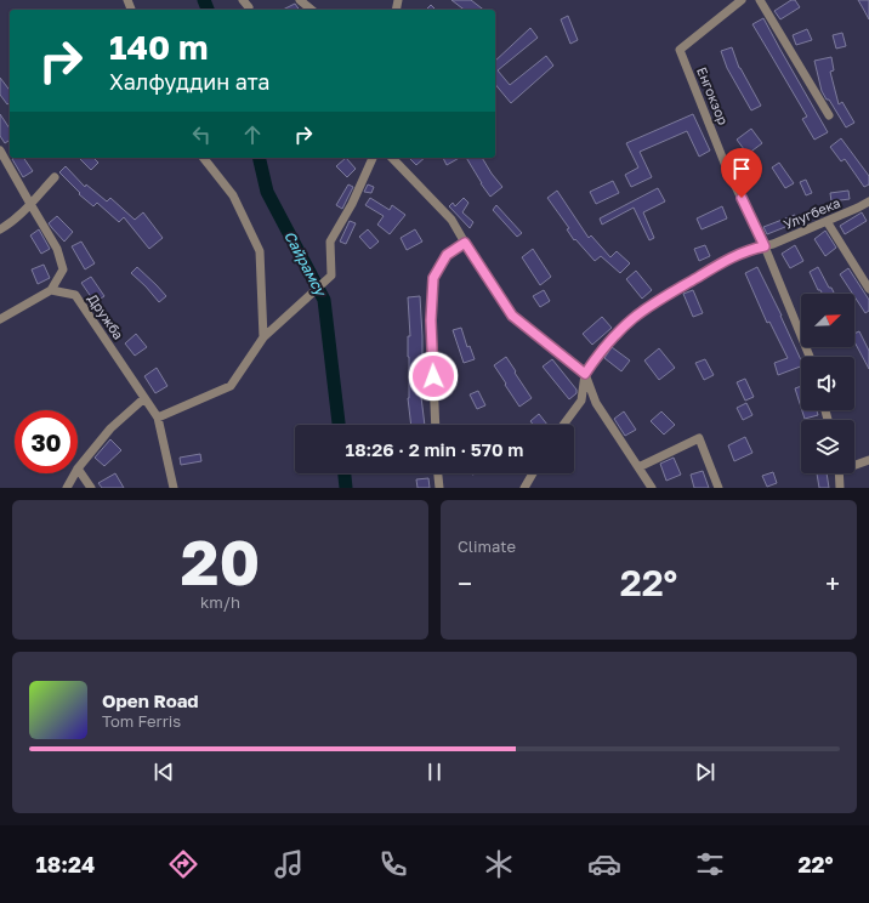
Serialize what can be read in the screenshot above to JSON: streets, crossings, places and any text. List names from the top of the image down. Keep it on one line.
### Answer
{"streets":{"street":["Енгокзор","Улугбека","Дружба"]},"crossings":[["Енгокзор","Улугбека"]],"water":["Сайрамсу"],"north":"top right","page":{"turn":["140 m","Халфуддин ата"],"limit":"30","trip":"18:26 · 2 min · 570 m","tile":[["20","km/h"],"Climate"],"heat":["−","22°","+"],"song":["Open Road","Tom Ferris"],"tabs":["18:24","22°"]}}
